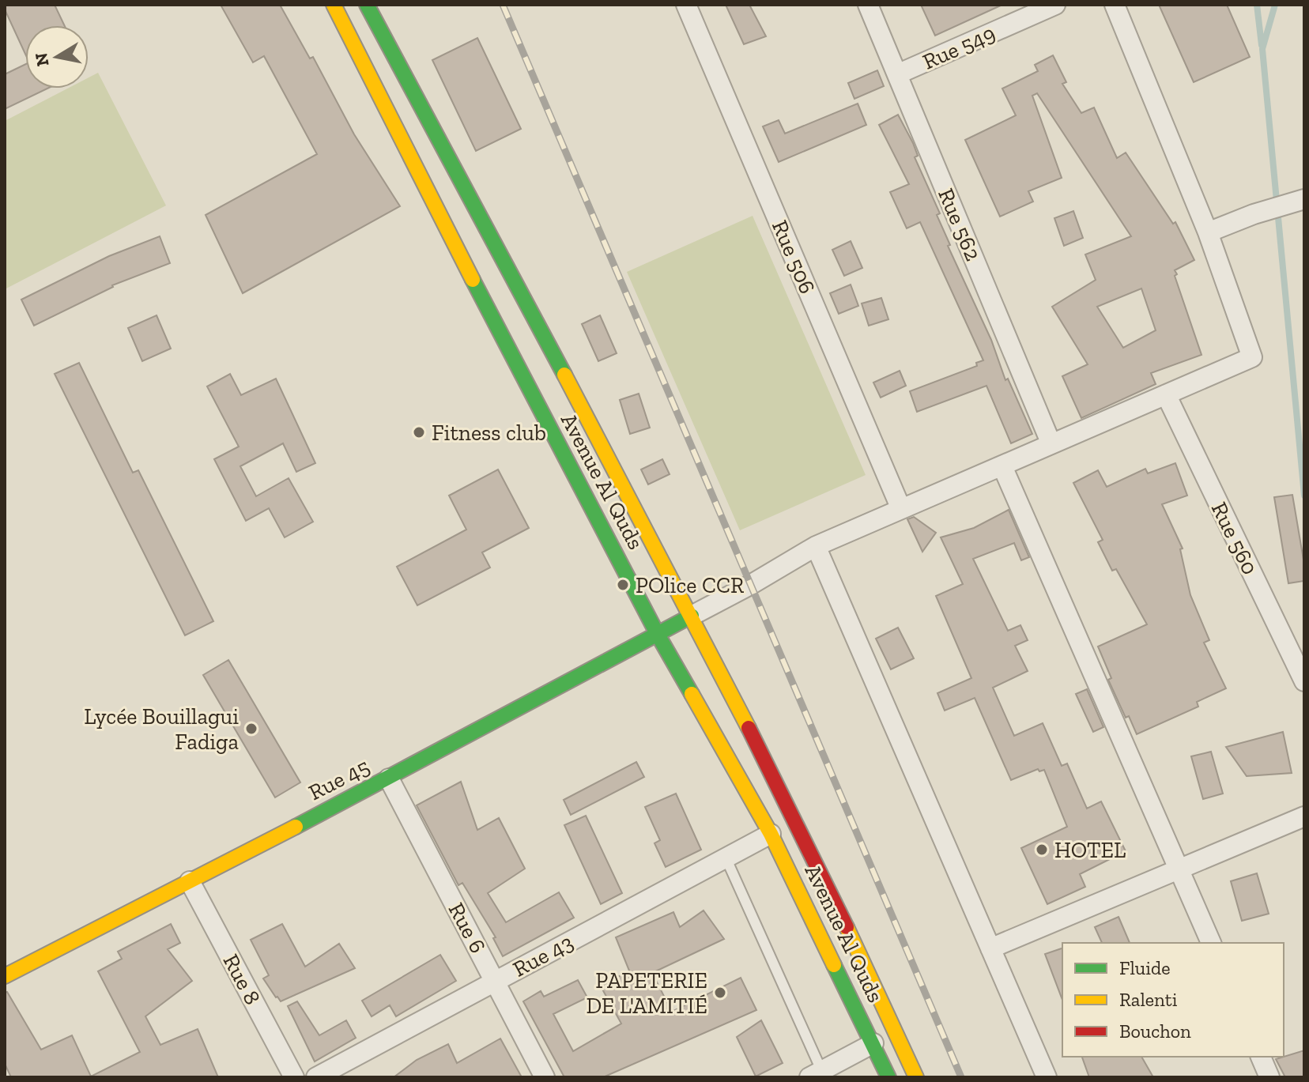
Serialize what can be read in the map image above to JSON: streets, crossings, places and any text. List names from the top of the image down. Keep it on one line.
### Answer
{"streets":{"main road":["Avenue Al Quds","Rue 45"],"street":["Rue 549","Rue 562","Rue 506","Rue 560","Rue 6","Rue 43","Rue 8"]},"crossings":[["Rue 549","Rue 562"],["Avenue Al Quds","Rue 45"],["Avenue Al Quds","Rue 43"],["Rue 45","Rue 6"],["Rue 45","Rue 8"],["Rue 6","Rue 43"]],"places":["Fitness club","POlice CCR","Lycée Bouillagui Fadiga","HOTEL","PAPETERIE DE L'AMITIÉ"],"legend":["Fluide","Ralenti","Bouchon"],"north":"left"}
